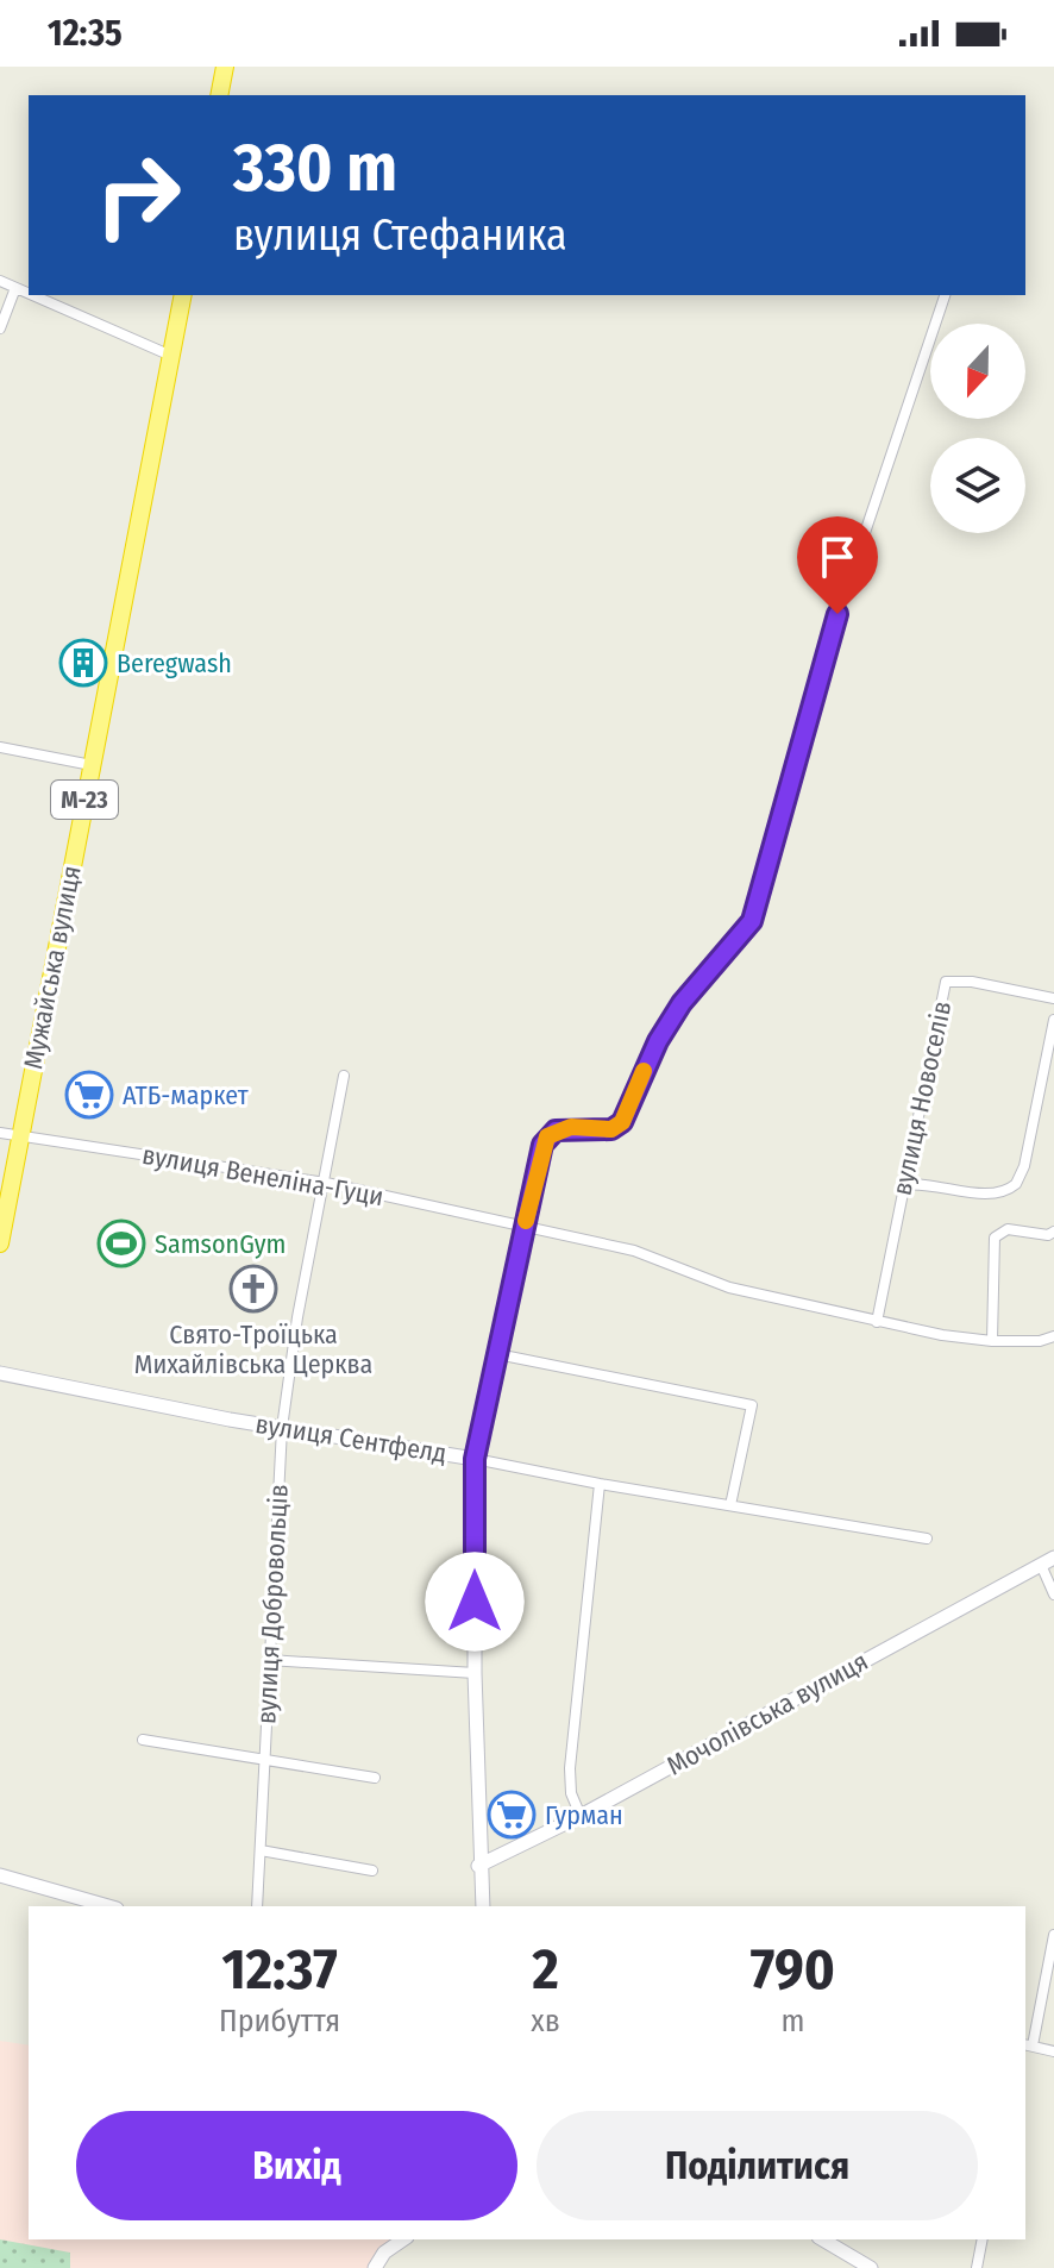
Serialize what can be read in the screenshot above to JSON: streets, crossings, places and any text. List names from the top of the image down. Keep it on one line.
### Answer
{"streets":{"highway":["М-23","Мужайська вулиця"],"street":["вулиця Новоселів","вулиця Венеліна-Гуци","вулиця Сентфелд","вулиця Добровольців","Мочолівська вулиця"]},"crossings":[["М-23","Мужайська вулиця"],["Мужайська вулиця","вулиця Венеліна-Гуци"],["вулиця Новоселів","вулиця Венеліна-Гуци"],["вулиця Венеліна-Гуци","вулиця Добровольців"],["вулиця Сентфелд","вулиця Добровольців"]],"places":{"building":["Beregwash"],"supermarket":["АТБ-маркет","Гурман"],"sports":["SamsonGym"],"church":["Свято-Троїцька Михайлівська Церква"]},"north":"bottom","page":{"status":"12:35","turn":["330 m","вулиця Стефаника"],"eta":["12:37","Прибуття","2","хв","790","m"],"buttons":["Вихід","Поділитися"]}}
